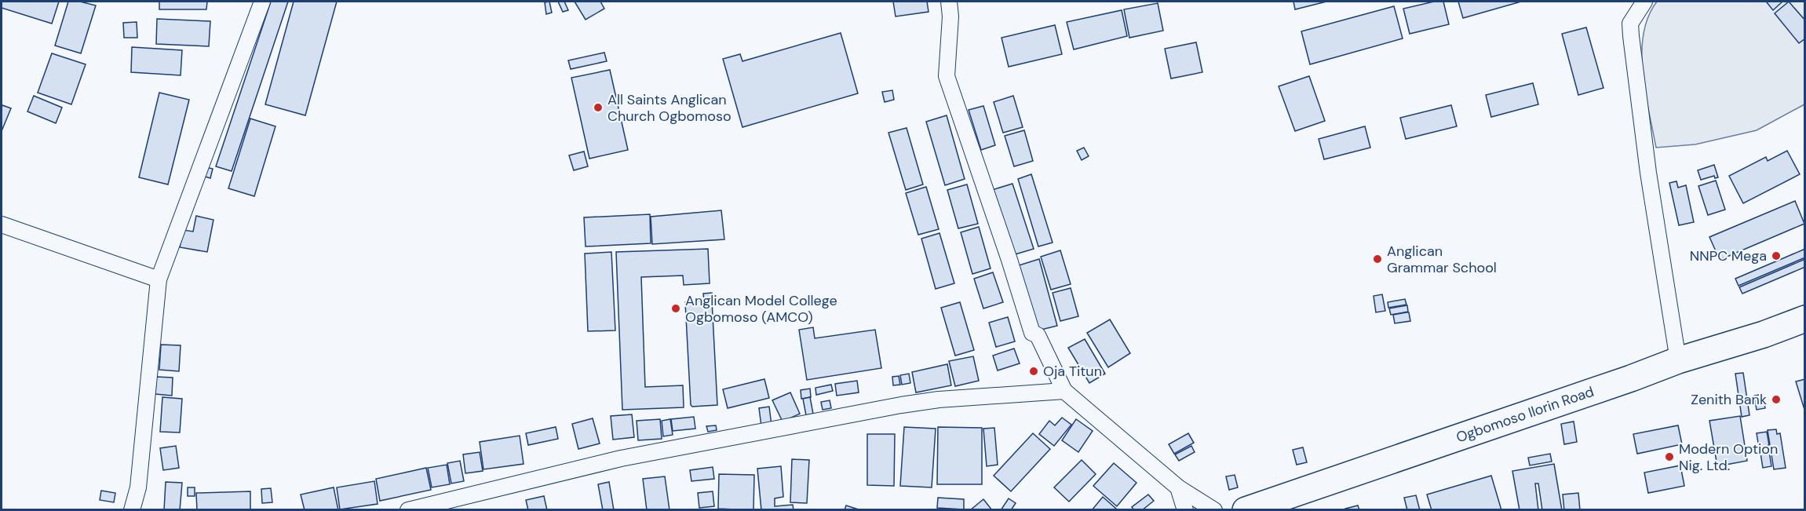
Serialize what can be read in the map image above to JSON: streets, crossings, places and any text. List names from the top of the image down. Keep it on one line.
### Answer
{"streets":{"highway":["Ogbomoso Ilorin Road"]},"places":["All Saints Anglican Church Ogbomoso","NNPC Mega","Anglican Grammar School","Anglican Model College Ogbomoso (AMCO)","Oja Titun","Zenith Bank","Modern Option Nig. Ltd."]}
